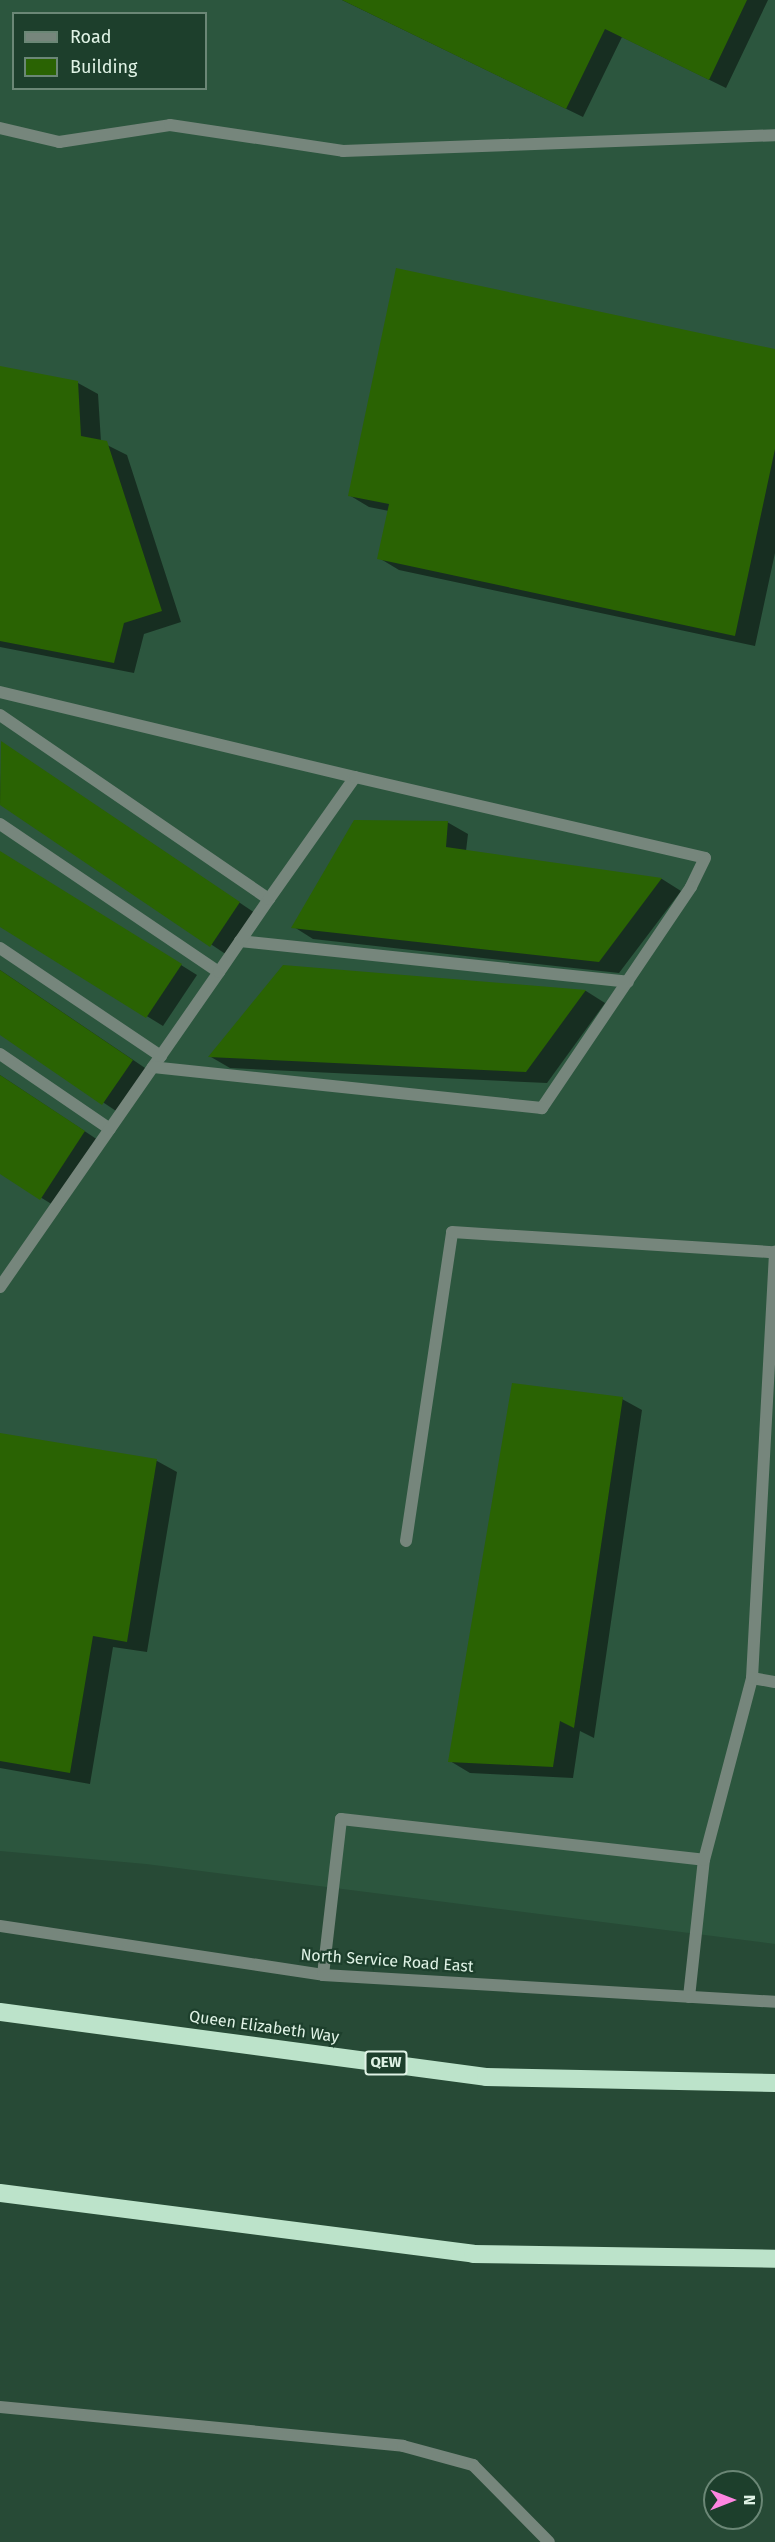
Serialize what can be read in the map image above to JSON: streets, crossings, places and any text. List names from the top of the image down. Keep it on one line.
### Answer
{"streets":{"highway":["Queen Elizabeth Way","QEW"],"street":["North Service Road East"]},"legend":["Road","Building"],"north":"right"}
